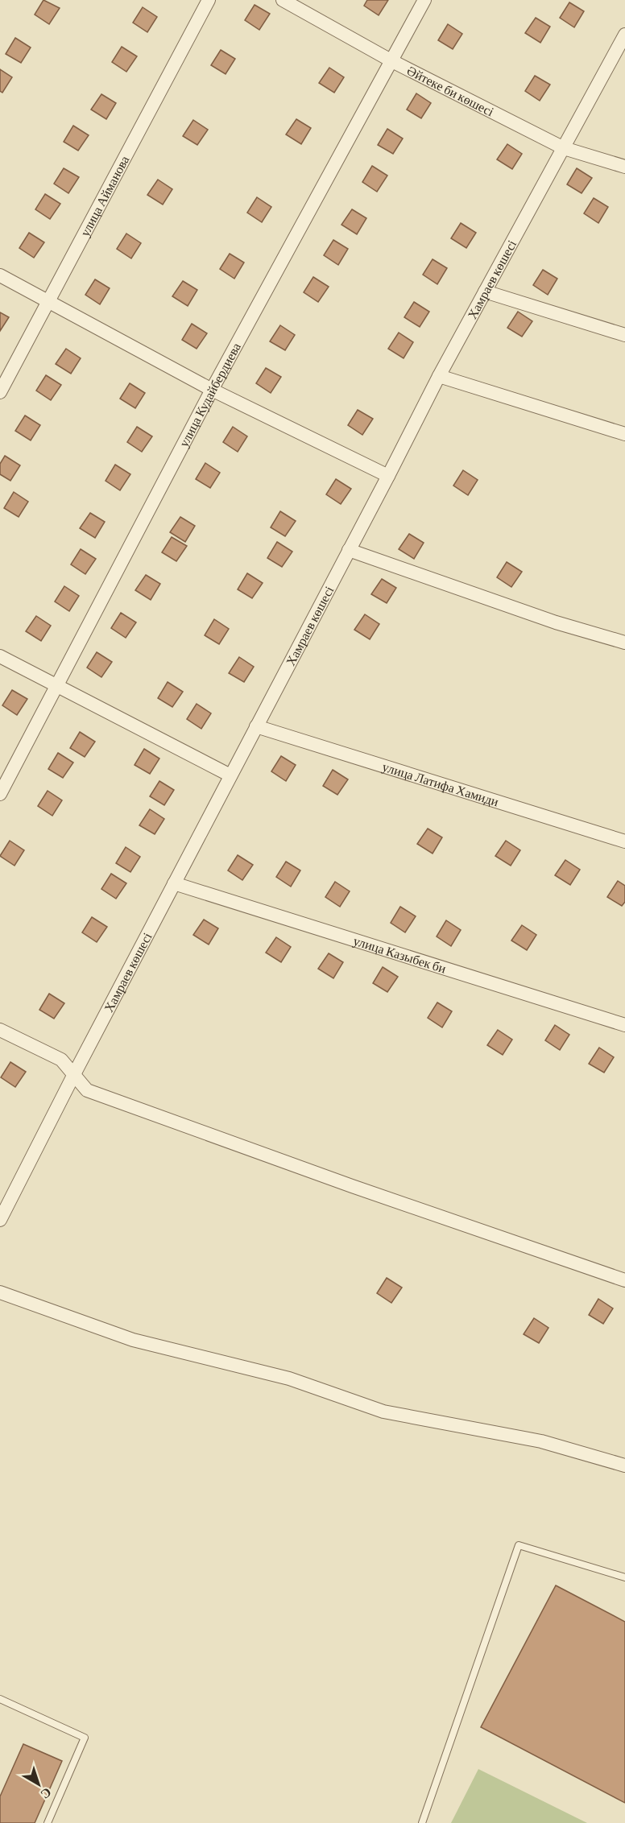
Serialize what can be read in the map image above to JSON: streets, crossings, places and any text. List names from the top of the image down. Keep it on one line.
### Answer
{"streets":{"street":["Әйтеке би көшесі","улица Айманова","Хамраев көшесі","улица Кудайбердиева","улица Латифа Хамиди","улица Казыбек би"]},"crossings":[["Әйтеке би көшесі","Хамраев көшесі"],["Әйтеке би көшесі","улица Кудайбердиева"],["Хамраев көшесі","улица Латифа Хамиди"],["Хамраев көшесі","улица Казыбек би"]],"north":"bottom right"}
